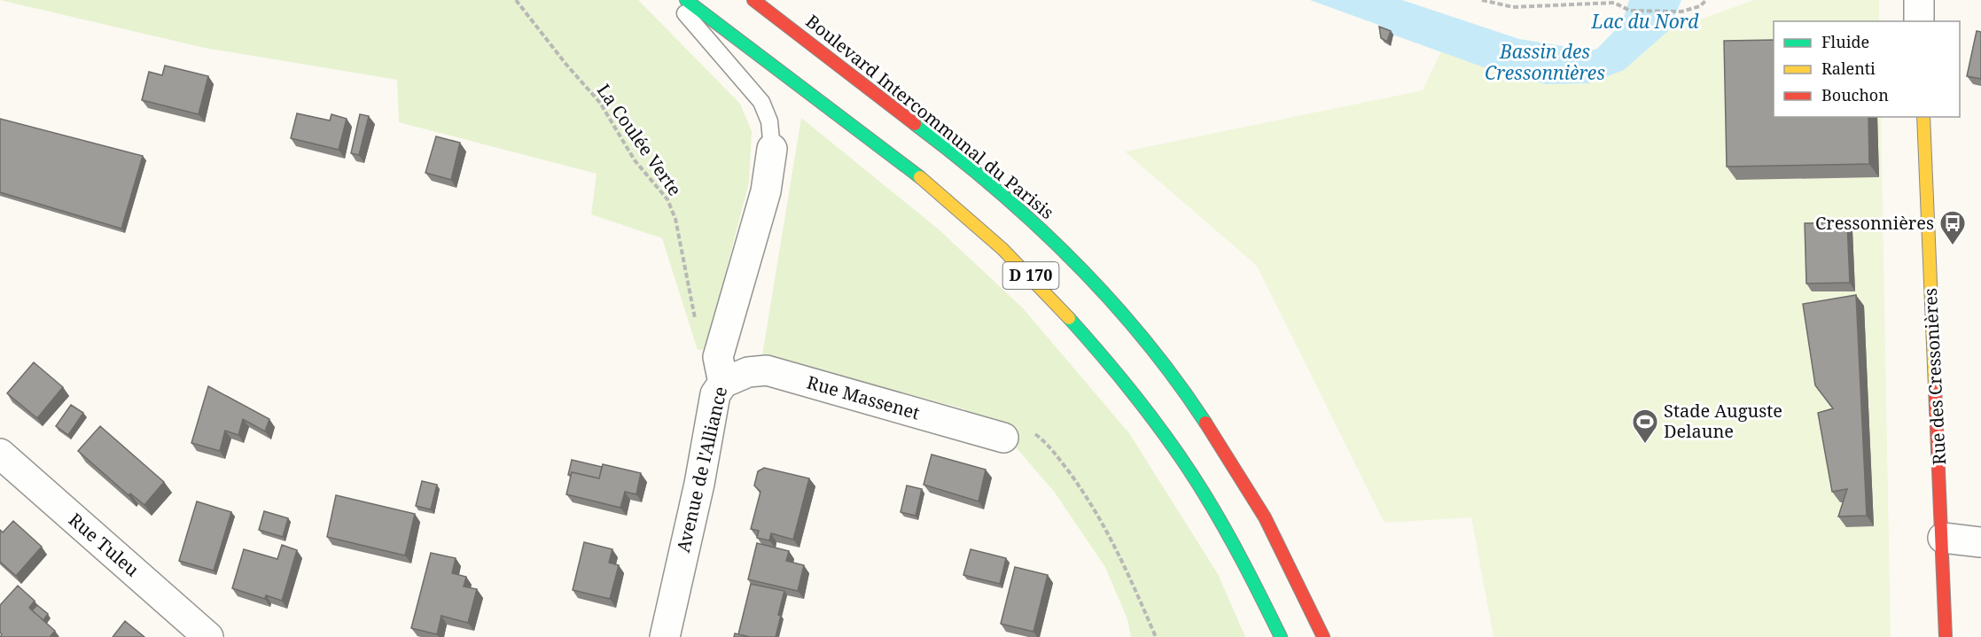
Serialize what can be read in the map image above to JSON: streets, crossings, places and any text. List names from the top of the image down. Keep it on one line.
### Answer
{"streets":{"main road":["Boulevard Intercommunal du Parisis","D 170","Rue des Cressonières"],"street":["Rue Massenet","Avenue de l'Alliance","Rue Tuleu"],"path":["La Coulée Verte"]},"crossings":[["Rue Massenet","Avenue de l'Alliance"]],"water":["Lac du Nord","Bassin des Cressonnières"],"places":{"bus stop":["Cressonnières"],"sports":["Stade Auguste Delaune"]},"legend":["Fluide","Ralenti","Bouchon"]}
